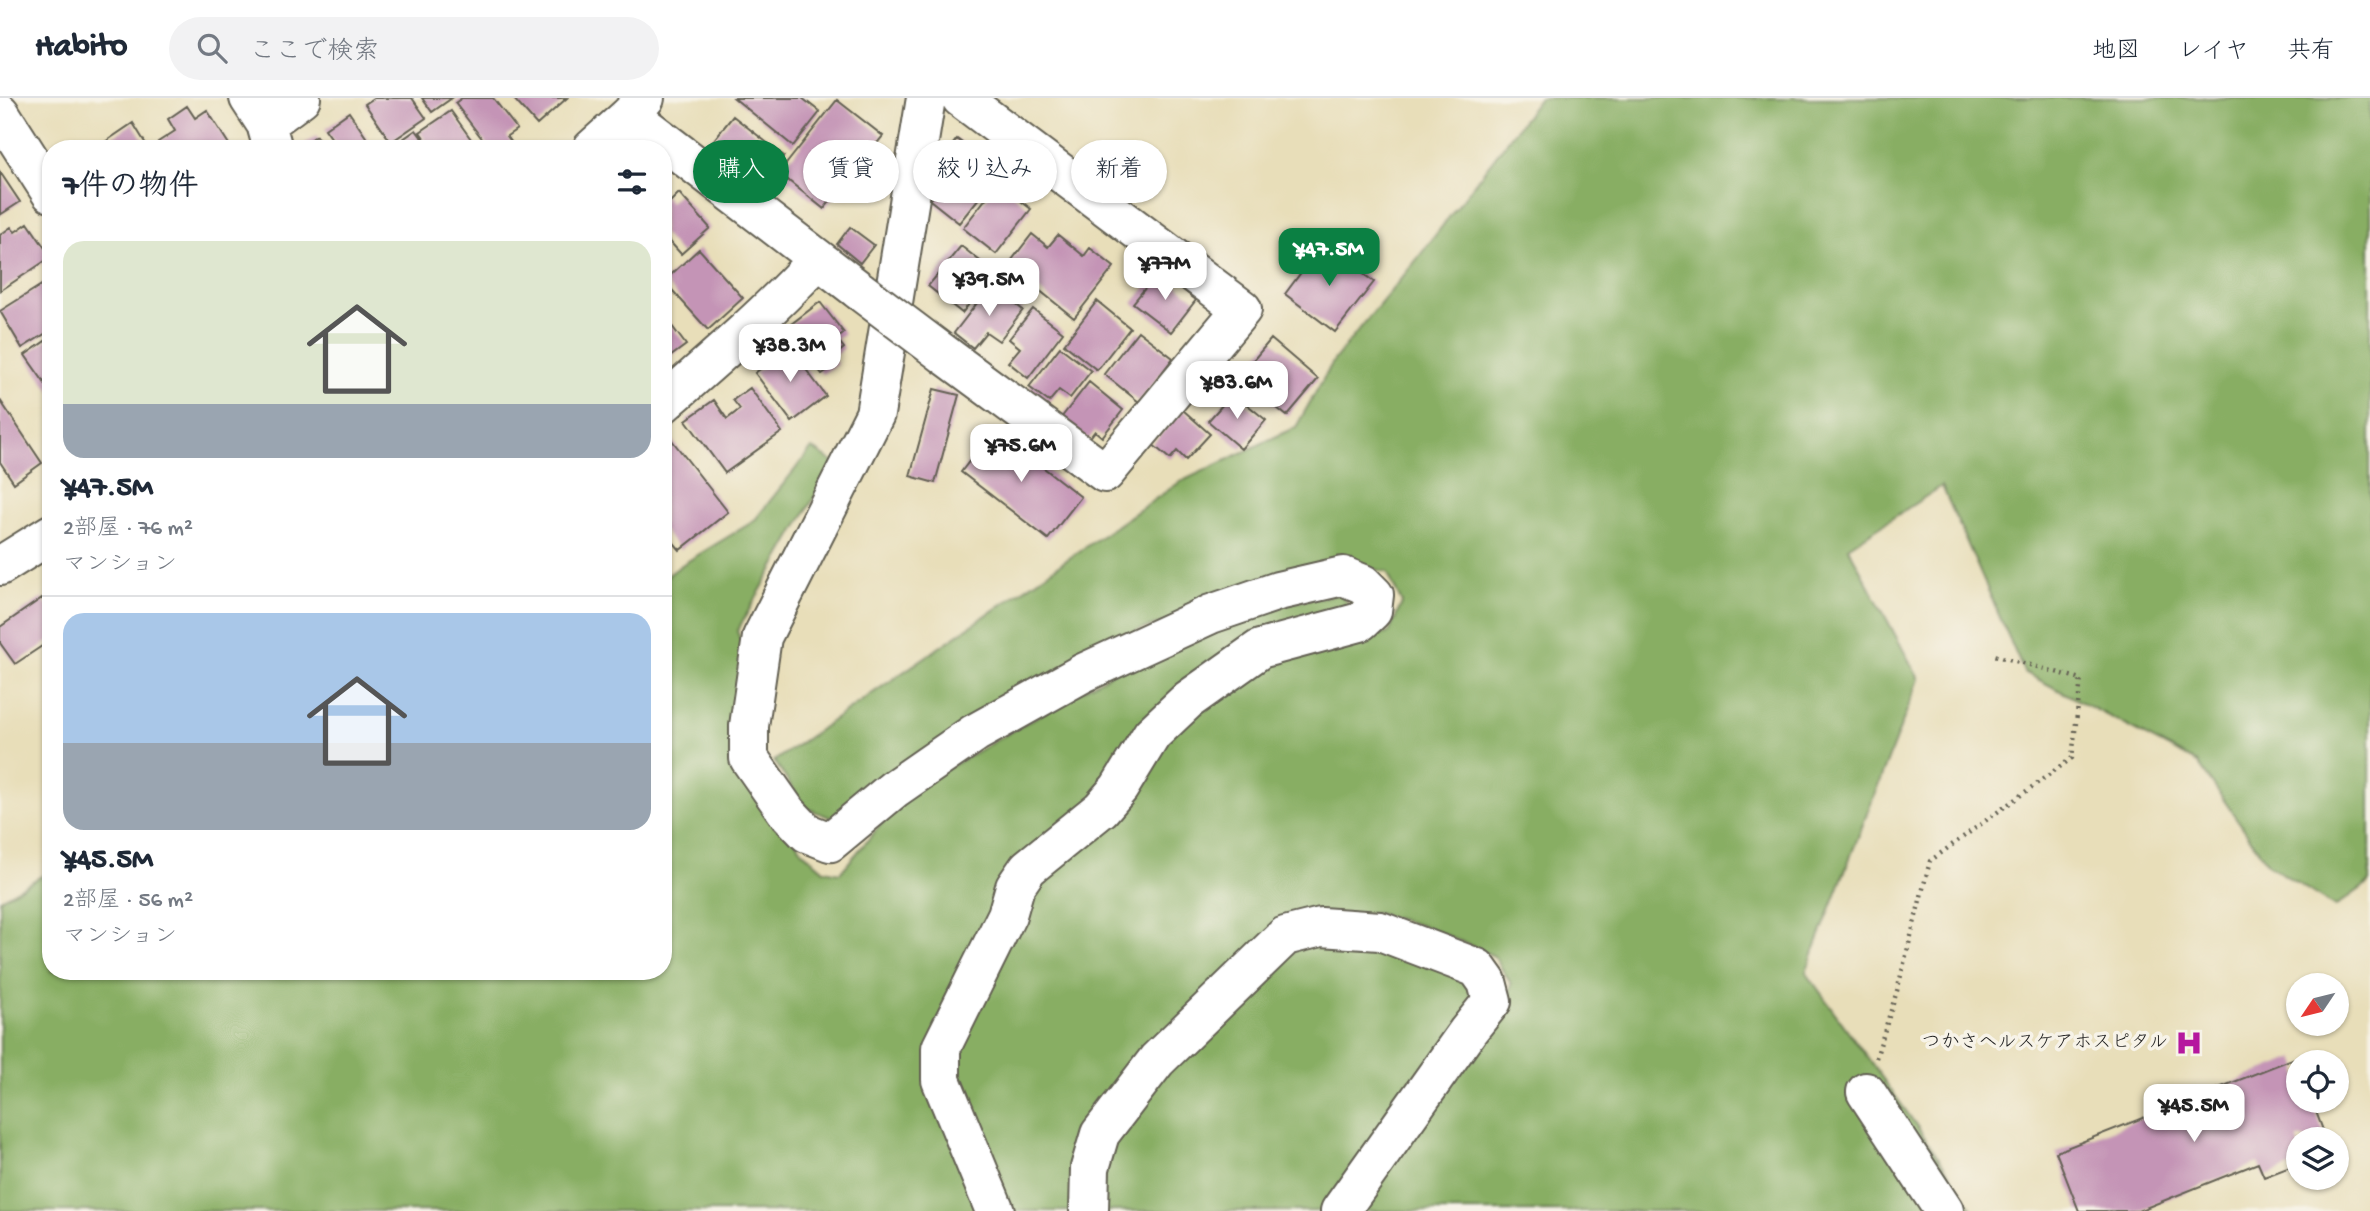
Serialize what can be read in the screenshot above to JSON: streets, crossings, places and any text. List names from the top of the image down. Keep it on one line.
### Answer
{"places":{"hospital":["つかさヘルスケアホスピタル"]},"north":"bottom left","page":{"header":"Habito","search":"ここで検索","nav":["地図","レイヤ","共有"],"chip":["購入","賃貸","絞り込み","新着"],"heading":"7件の物件","list":[{"name":"¥47.5M","note":"2部屋 · 76 m² · マンション"},{"name":"¥45.5M","note":"2部屋 · 56 m² · マンション"}],"price":["¥47.5M","¥77M","¥39.5M","¥38.3M","¥83.6M","¥75.6M","¥45.5M"]}}
